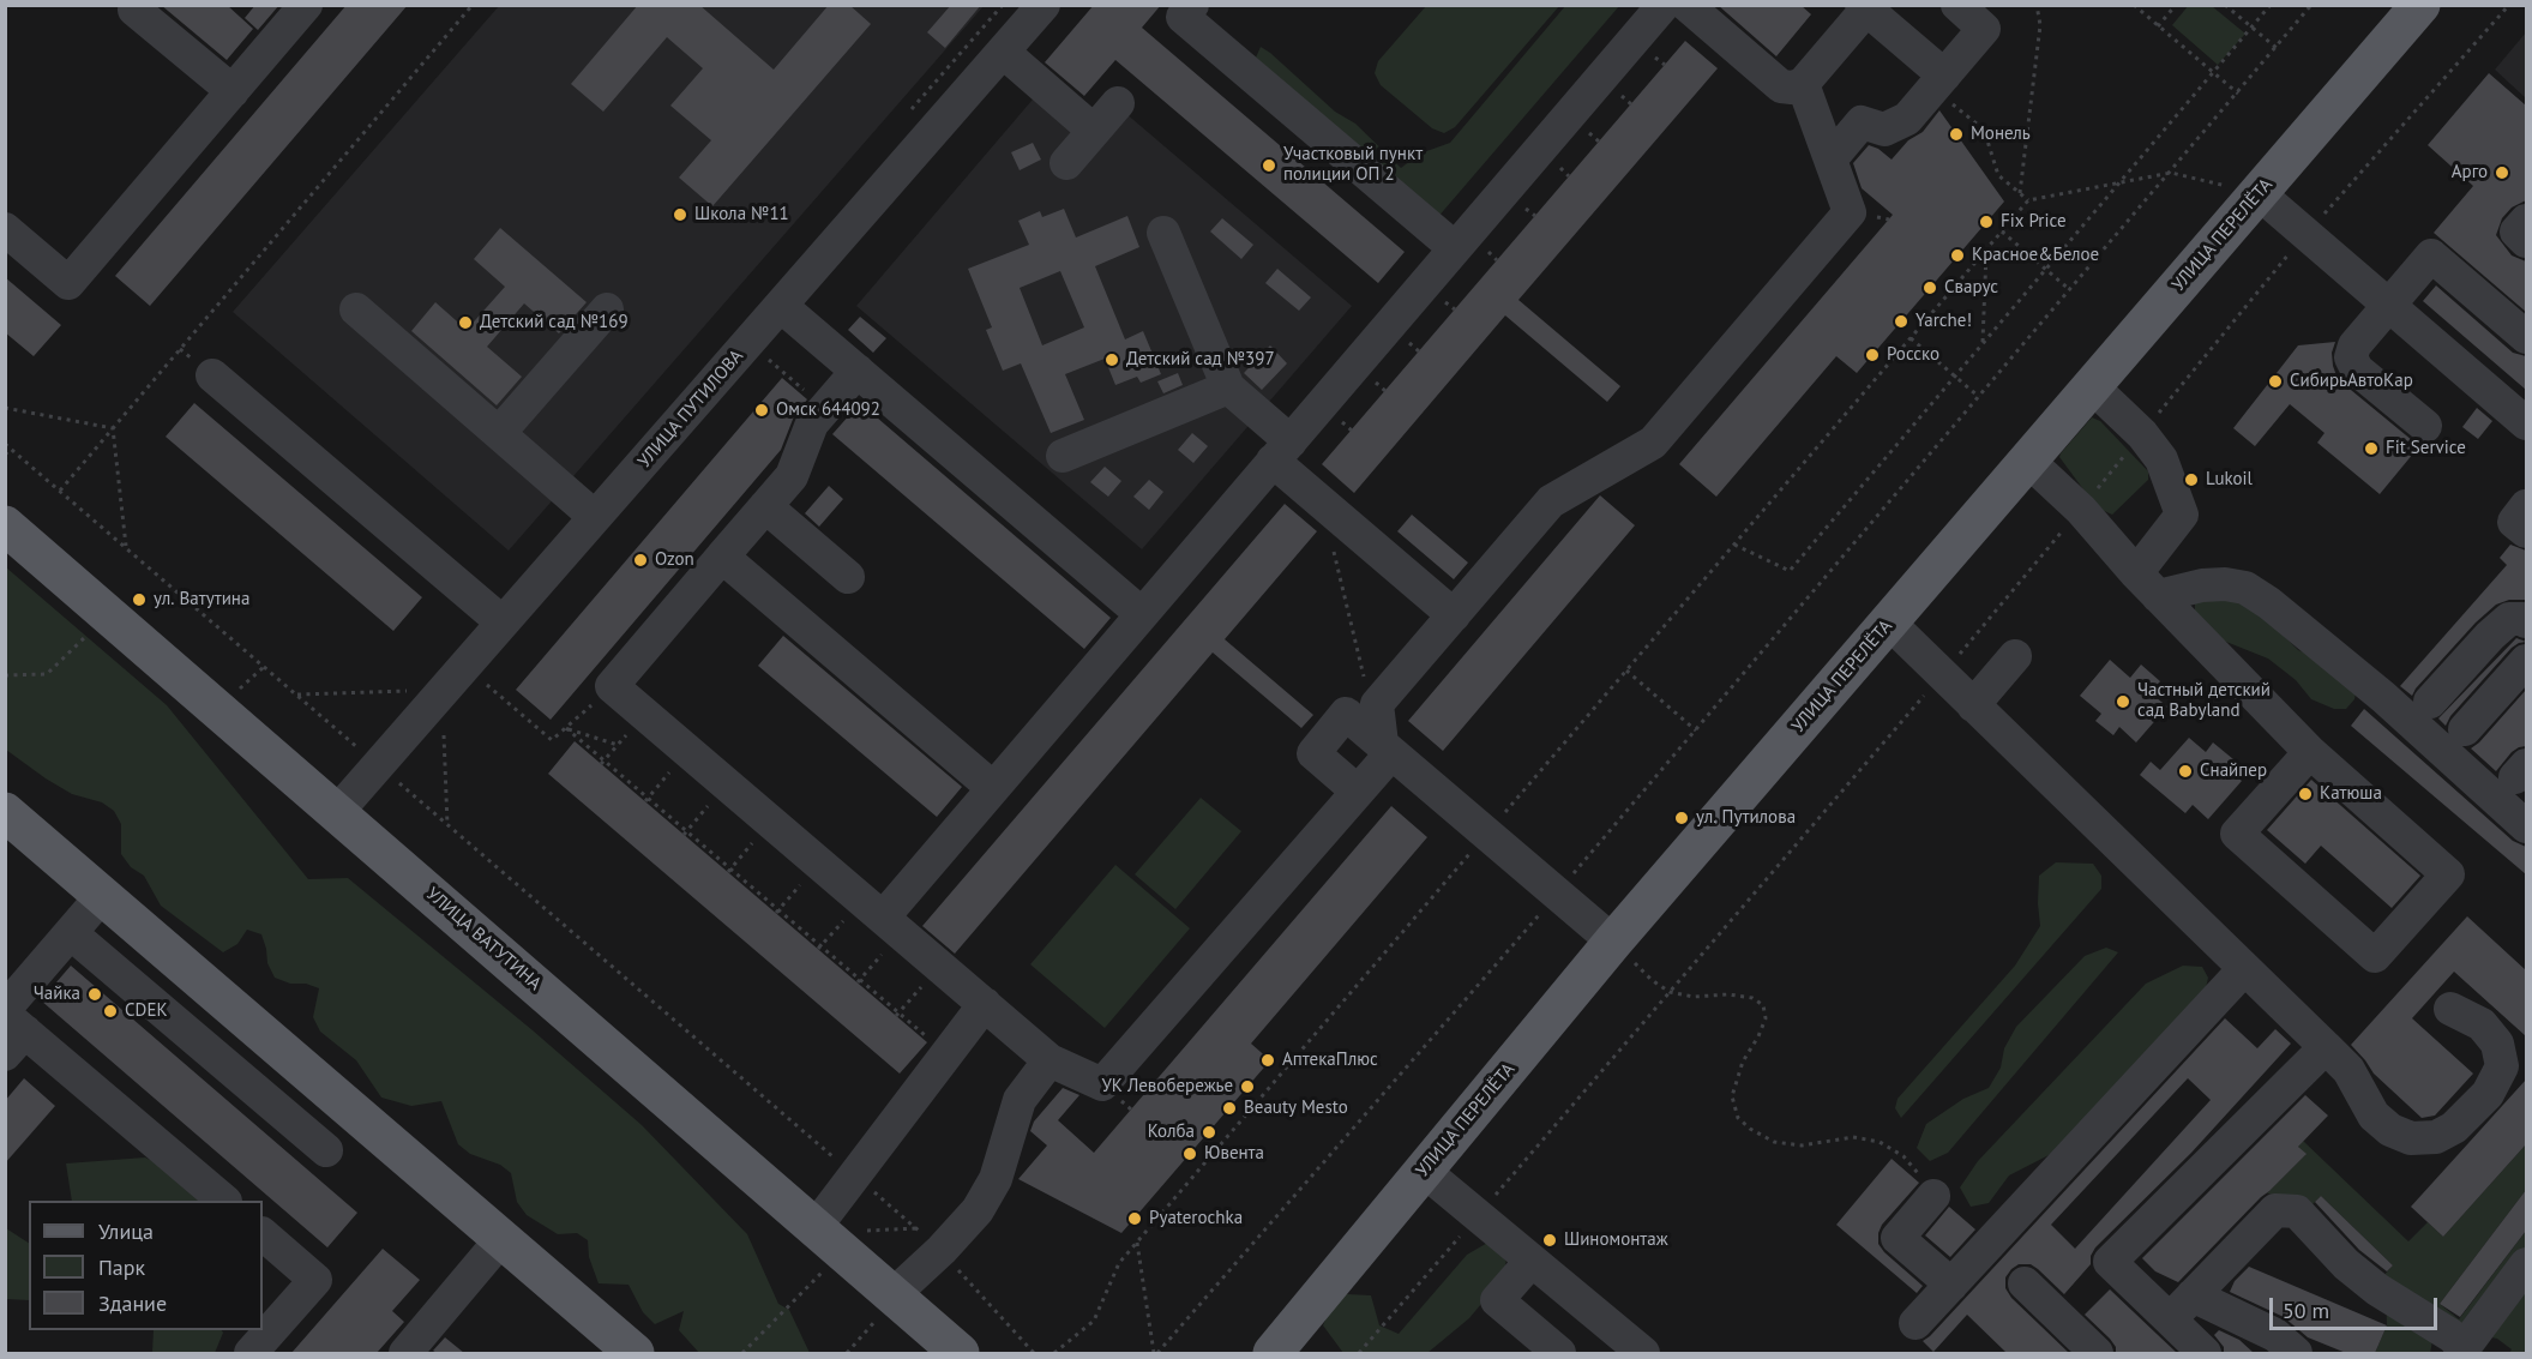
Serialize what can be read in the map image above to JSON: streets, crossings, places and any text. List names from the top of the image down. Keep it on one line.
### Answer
{"streets":{"main road":["УЛИЦА ПЕРЕЛЁТА","УЛИЦА ВАТУТИНА"],"street":["УЛИЦА ПУТИЛОВА"]},"crossings":[["УЛИЦА ПУТИЛОВА","УЛИЦА ВАТУТИНА"]],"places":["Монель","Участковый пункт полиции ОП 2","Арго","Школа №11","Fix Price","Красное&Белое","Сварус","Yarche!","Детский сад №169","Росско","Детский сад №397","СибирьАвтоКар","Омск 644092","Fit Service","Lukoil","Ozon","ул. Ватутина","Частный детский сад Babyland","Снайпер","Катюша","ул. Путилова","Чайка","CDEK","АптекаПлюс","УК Левобережье","Beauty Mesto","Колба","Ювента","Pyaterochka","Шиномонтаж"],"legend":["Улица","Парк","Здание"],"scale_bar":"50 m"}
